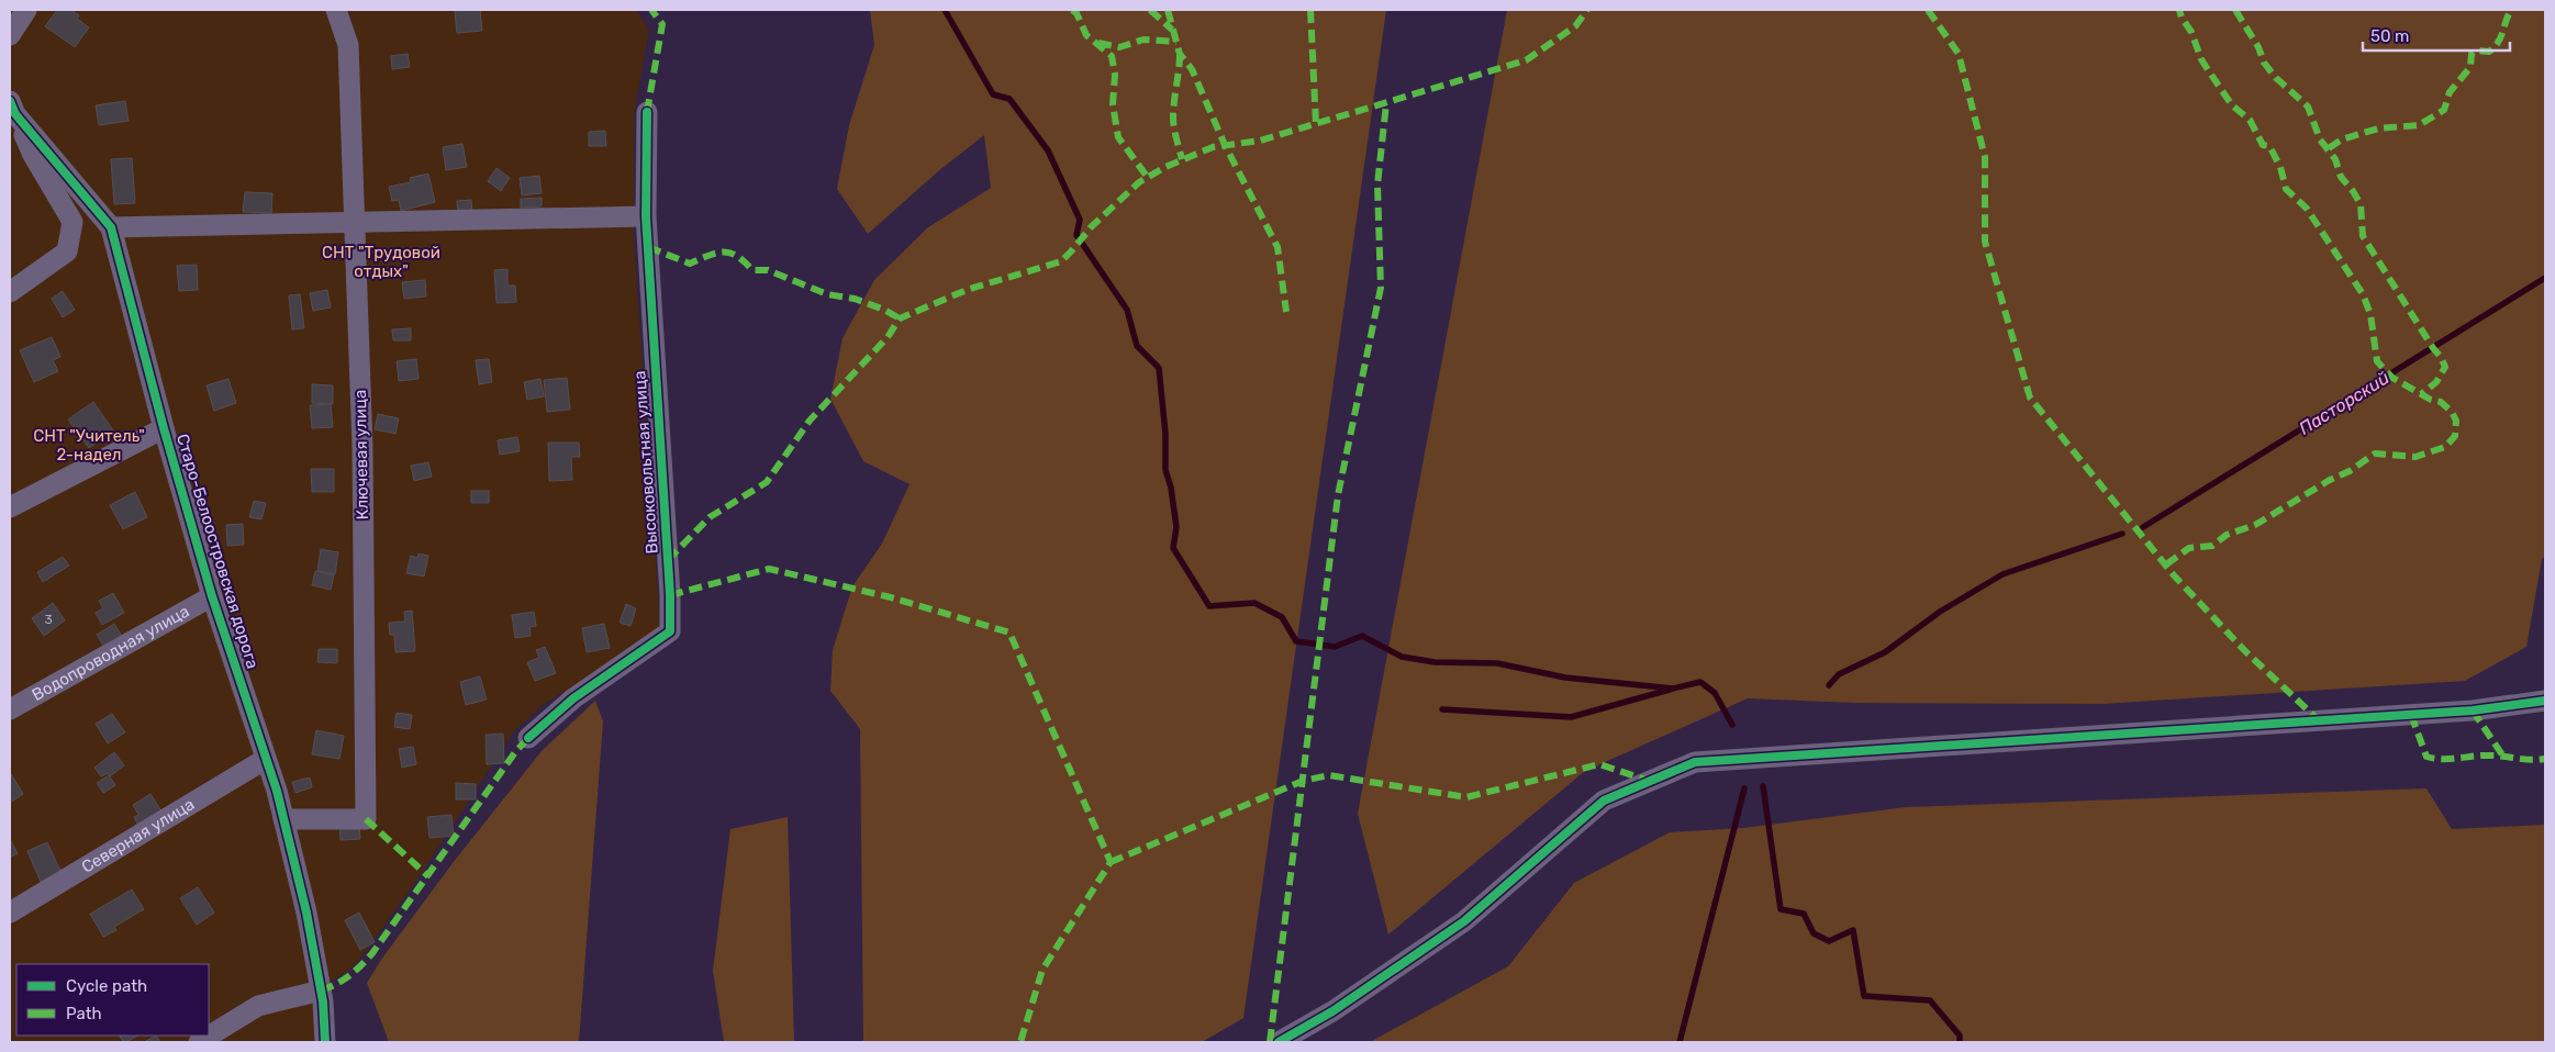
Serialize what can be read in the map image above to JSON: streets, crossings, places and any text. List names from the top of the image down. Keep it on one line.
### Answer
{"streets":{"street":["Ключевая улица","Высоковольтная улица","Старо-Белоостровская дорога","Водопроводная улица","Северная улица"]},"crossings":[["Ключевая улица","Старо-Белоостровская дорога"],["Старо-Белоостровская дорога","Водопроводная улица"],["Старо-Белоостровская дорога","Северная улица"]],"water":["Пасторский"],"parks":["СНТ \"Трудовой отдых\"","СНТ \"Учитель\" 2-надел"],"house_numbers":["3"],"legend":["Cycle path","Path"],"scale_bar":"50 m"}
